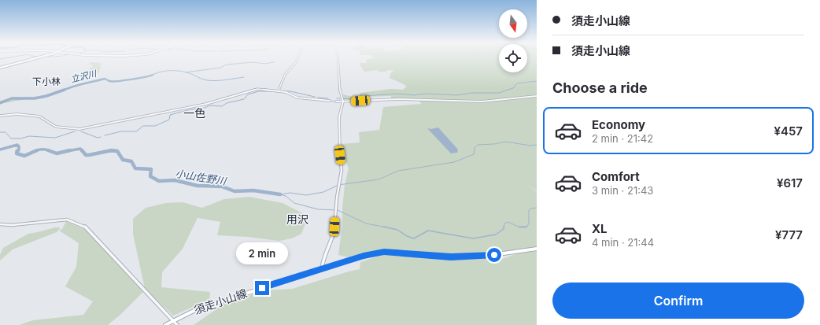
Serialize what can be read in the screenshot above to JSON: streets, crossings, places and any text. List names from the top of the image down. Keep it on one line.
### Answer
{"streets":{"main road":["須走小山線"]},"districts":["下小林","一色","用沢"],"water":["立沢川","小山佐野川"],"north":"bottom","page":{"banner":["須走小山線","須走小山線"],"heading":"Choose a ride","list":[{"name":"Economy","note":"2 min · 21:42","value":"¥457"},{"name":"Comfort","note":"3 min · 21:43","value":"¥617"},{"name":"XL","note":"4 min · 21:44","value":"¥777"}],"bubble":"2 min","buttons":"Confirm"}}
